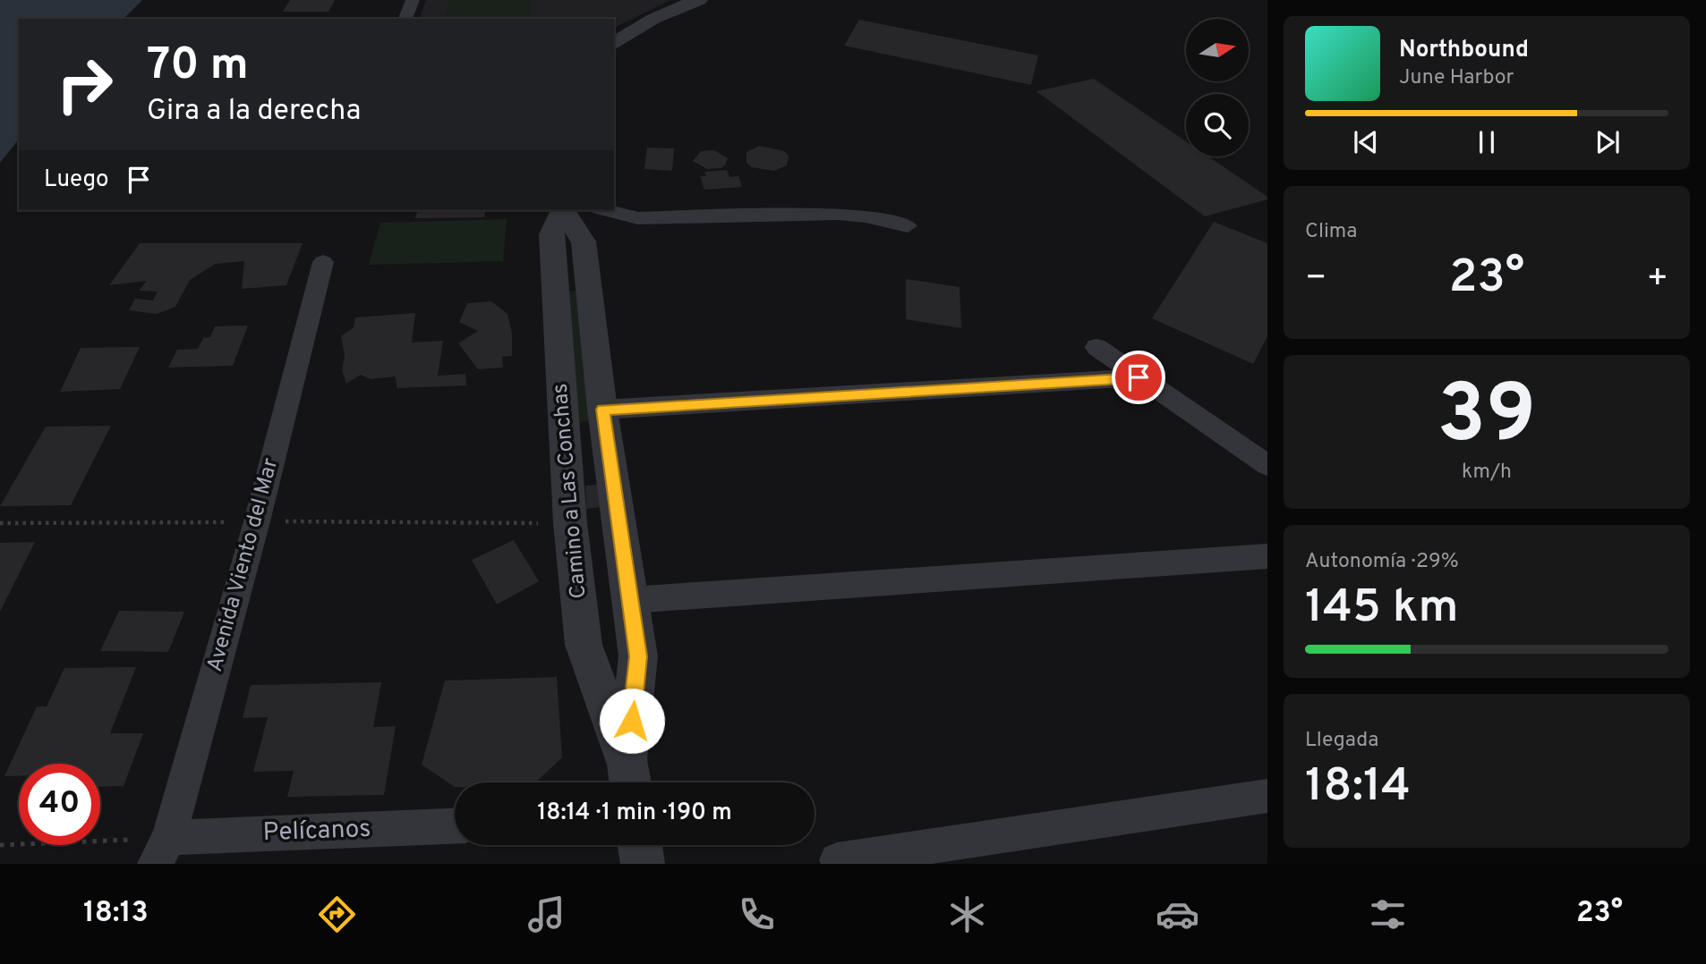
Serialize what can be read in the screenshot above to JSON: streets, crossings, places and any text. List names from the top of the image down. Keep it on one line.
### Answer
{"streets":{"street":["Camino a Las Conchas","Avenida Viento del Mar","Pelícanos"]},"crossings":[["Avenida Viento del Mar","Pelícanos"]],"north":"right","page":{"turn":["70 m","Gira a la derecha"],"song":["Northbound","June Harbor"],"then":"Luego","tile":["Clima",["39","km/h"],["Autonomía · 29%","145 km"],["Llegada","18:14"]],"heat":["−","23°","+"],"limit":"40","trip":"18:14 · 1 min · 190 m","tabs":["18:13","23°"]}}
